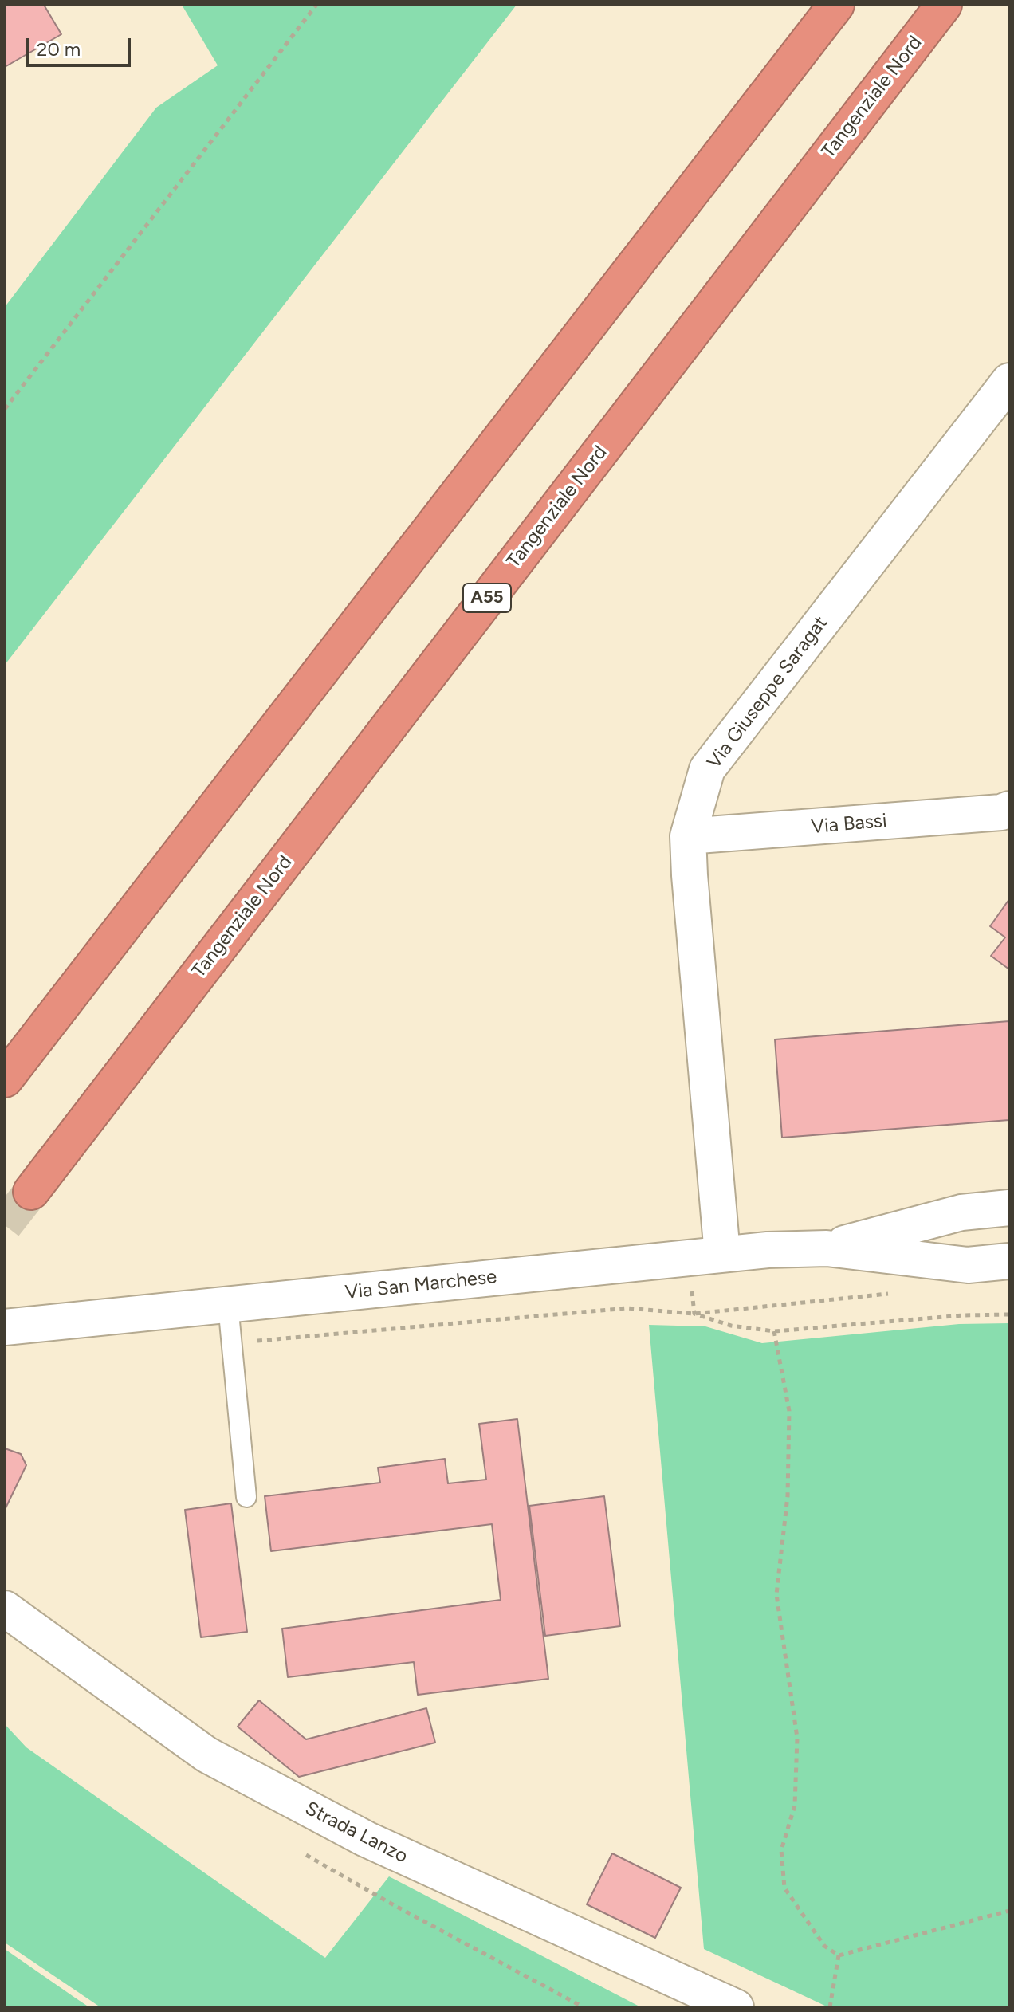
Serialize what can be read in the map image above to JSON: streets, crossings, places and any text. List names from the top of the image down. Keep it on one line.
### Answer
{"streets":{"highway":["Tangenziale Nord","A55"],"street":["Via Giuseppe Saragat","Via Bassi","Via San Marchese","Strada Lanzo"]},"crossings":[["Via Giuseppe Saragat","Via Bassi"],["Via Giuseppe Saragat","Via San Marchese"]],"scale_bar":"20 m"}
